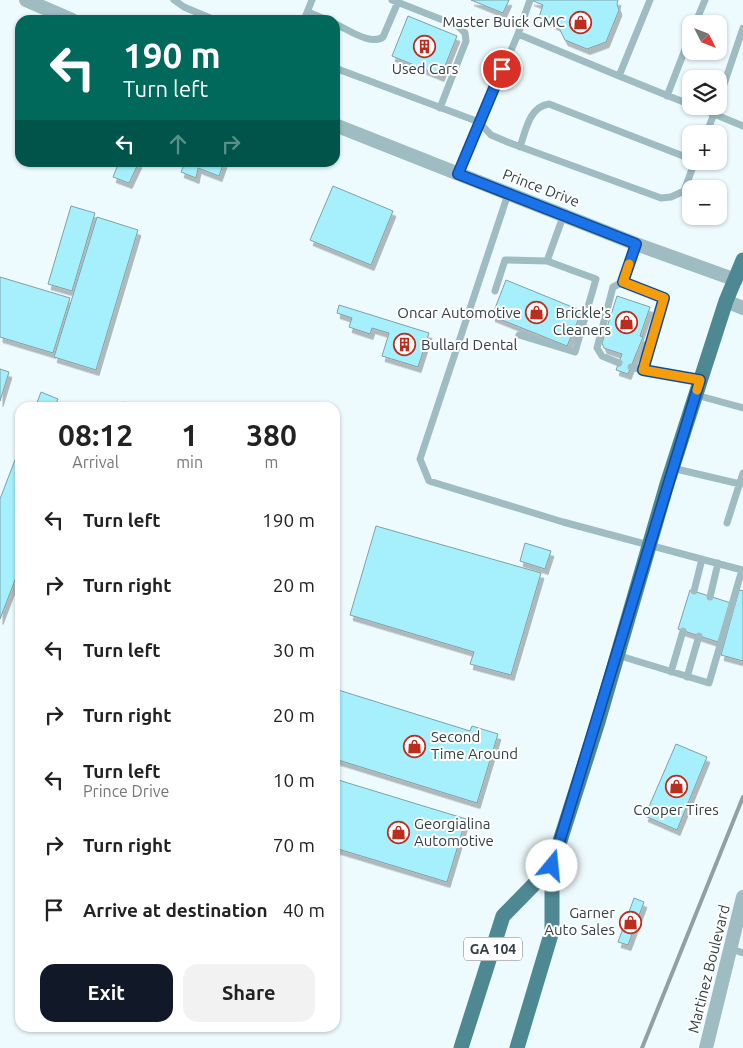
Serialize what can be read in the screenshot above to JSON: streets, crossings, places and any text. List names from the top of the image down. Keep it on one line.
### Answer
{"streets":{"main road":["GA 104"],"street":["Prince Drive","Martinez Boulevard"]},"crossings":[["Prince Drive","GA 104"]],"places":{"shop":["Master Buick GMC","Oncar Automotive","Brickle's Cleaners","Second Time Around","Cooper Tires","Georgialina Automotive","Garner Auto Sales"],"building":["Used Cars","Bullard Dental"]},"north":"bottom right","page":{"map_buttons":["+","−"],"turn":["190 m","Turn left"],"eta":["08:12","Arrival","1","min","380","m"],"list":[{"name":"Turn left","value":"190 m"},{"name":"Turn right","value":"20 m"},{"name":"Turn left","value":"30 m"},{"name":"Turn right","value":"20 m"},{"name":"Turn left","note":"Prince Drive","value":"10 m"},{"name":"Turn right","value":"70 m"},{"name":"Arrive at destination","value":"40 m"}],"buttons":["Exit","Share"]}}
